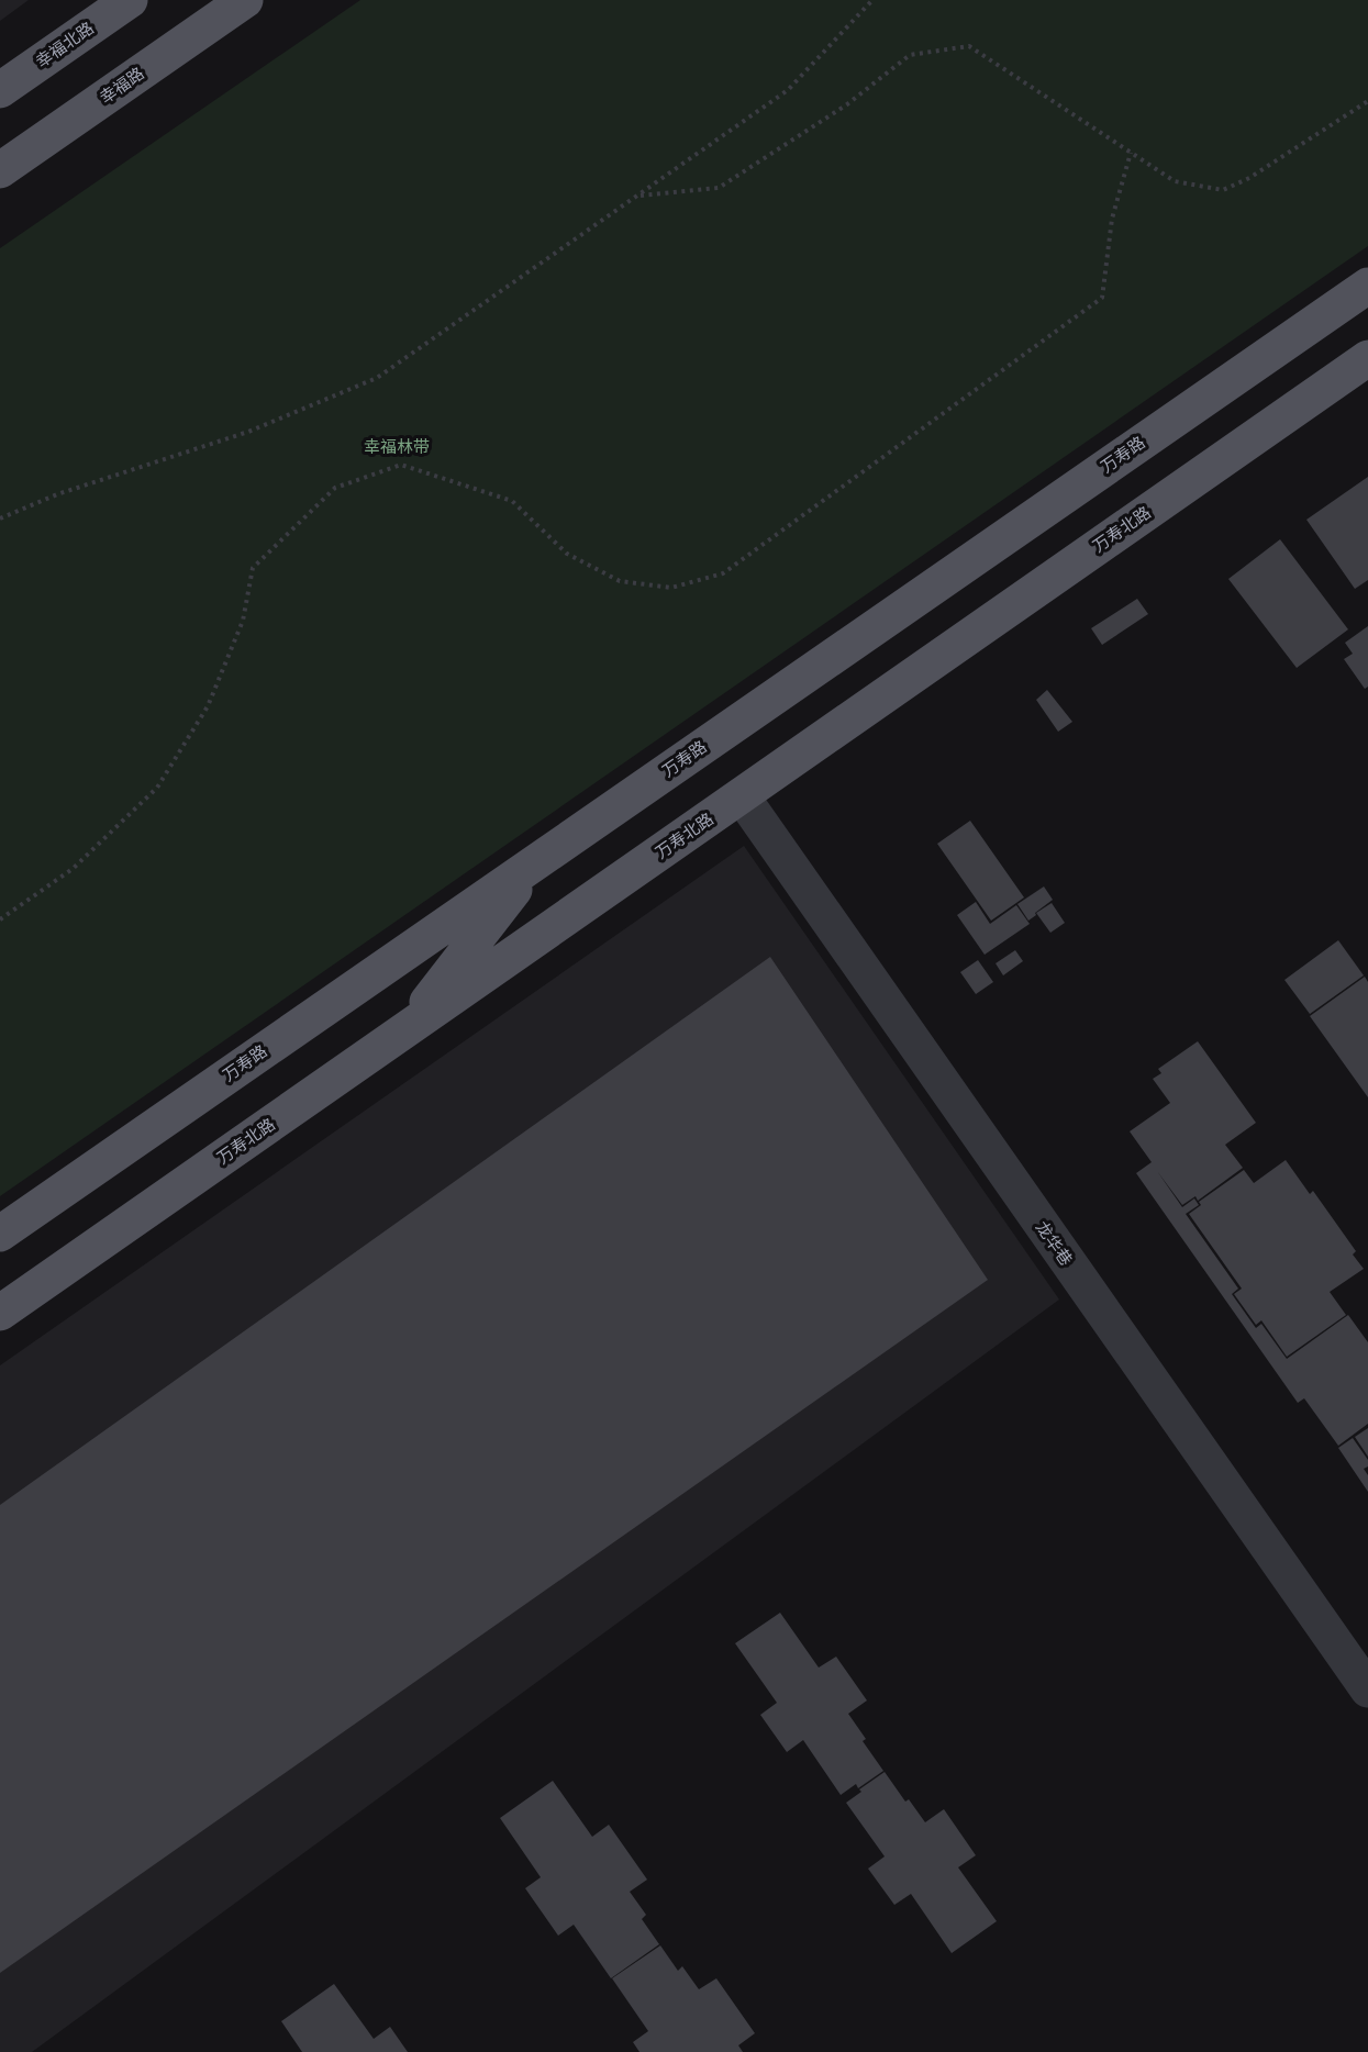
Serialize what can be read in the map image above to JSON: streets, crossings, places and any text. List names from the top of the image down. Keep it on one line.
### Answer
{"streets":{"main road":["幸福北路","幸福路","万寿路","万寿北路"],"street":["龙华巷"]},"crossings":[["万寿北路","龙华巷"]],"parks":["幸福林带"]}
